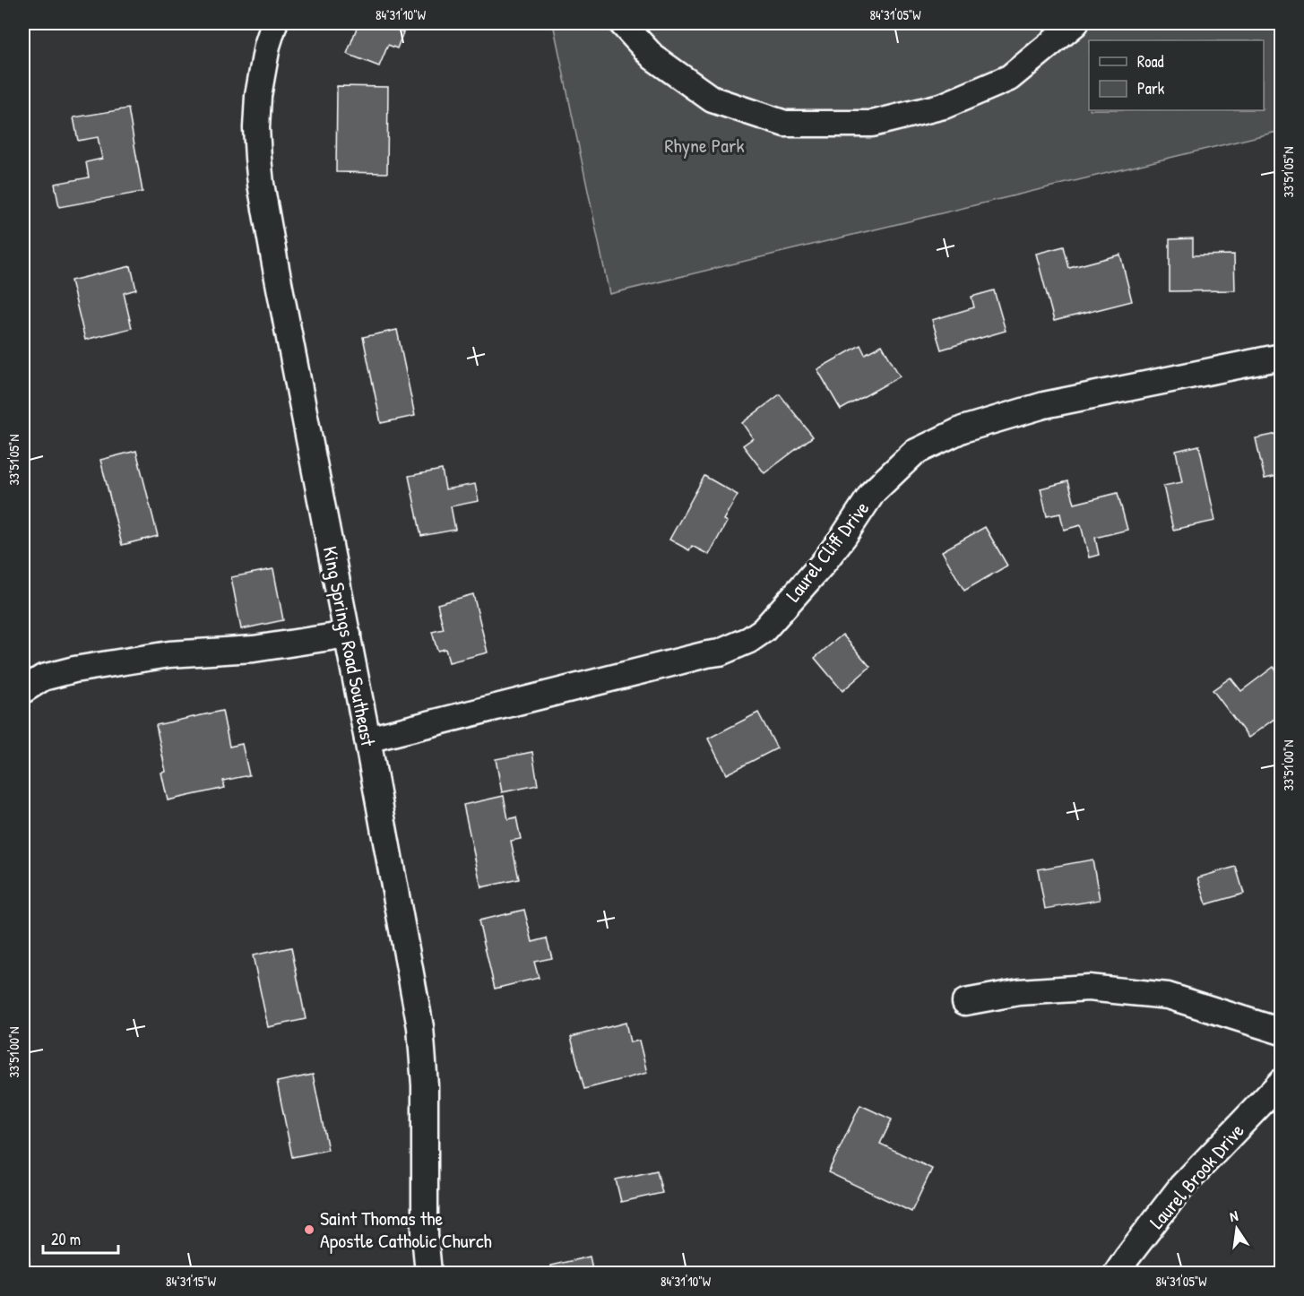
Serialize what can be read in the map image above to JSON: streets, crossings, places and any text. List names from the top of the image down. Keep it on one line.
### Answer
{"streets":{"street":["Laurel Cliff Drive","King Springs Road Southeast","Laurel Brook Drive"]},"crossings":[["Laurel Cliff Drive","King Springs Road Southeast"]],"parks":["Rhyne Park"],"places":["Saint Thomas the Apostle Catholic Church"],"legend":["Road","Park"],"scale_bar":"20 m","north":"top","coordinates":["84°31'10\"W","84°31'05\"W","33°51'05\"N","33°51'00\"N","84°31'15\"W"]}
